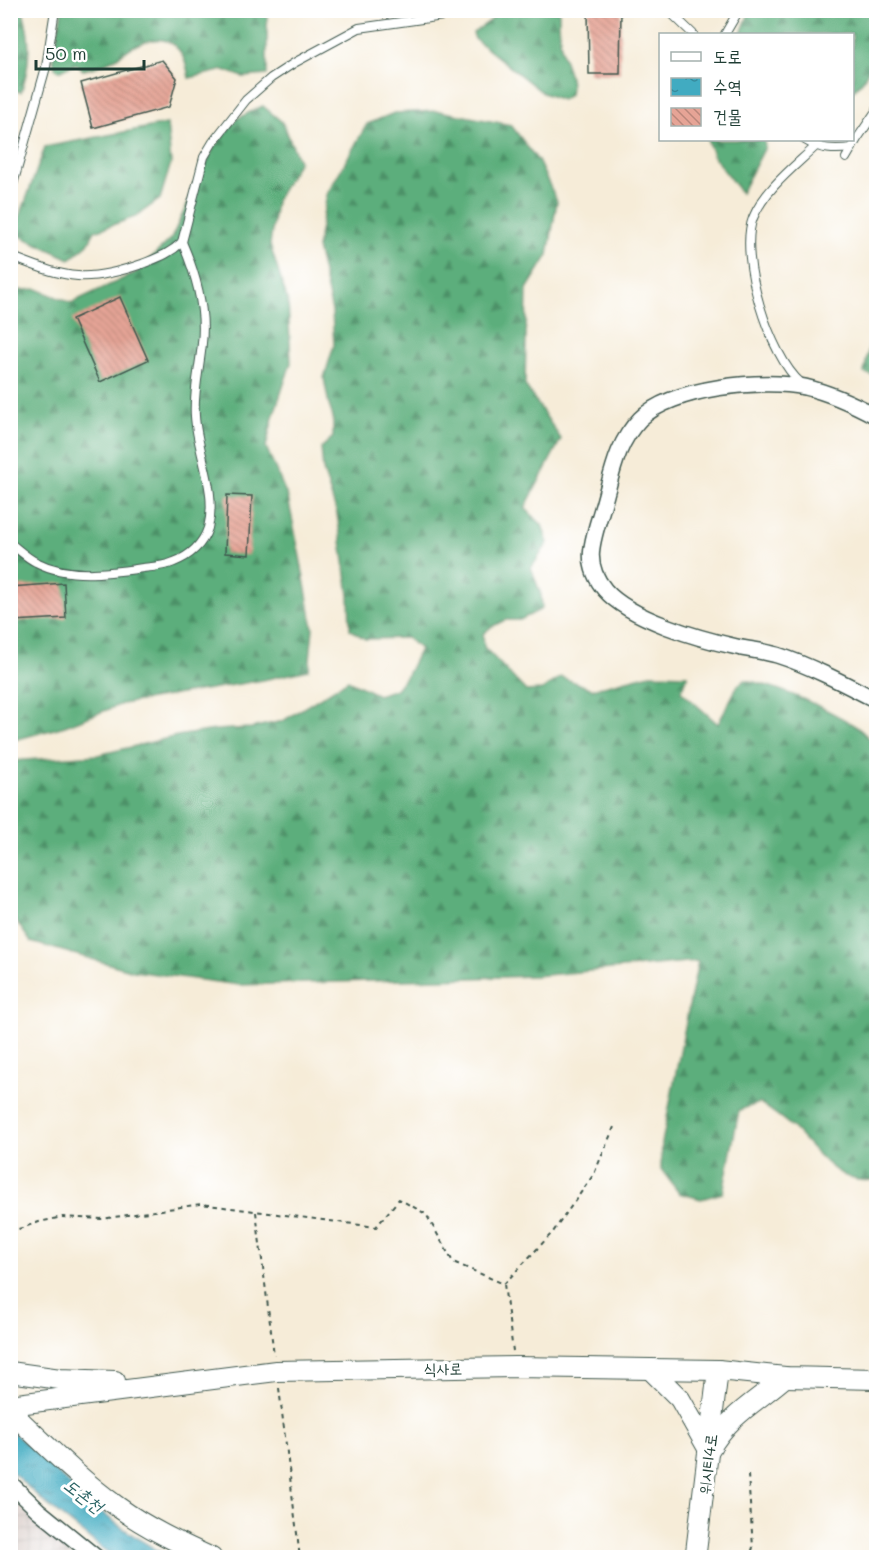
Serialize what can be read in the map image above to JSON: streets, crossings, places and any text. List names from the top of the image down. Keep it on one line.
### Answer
{"streets":{"street":["식사로","위시티4로"]},"crossings":[["식사로","위시티4로"]],"water":["도촌천"],"legend":["도로","수역","건물"],"scale_bar":"50 m"}
